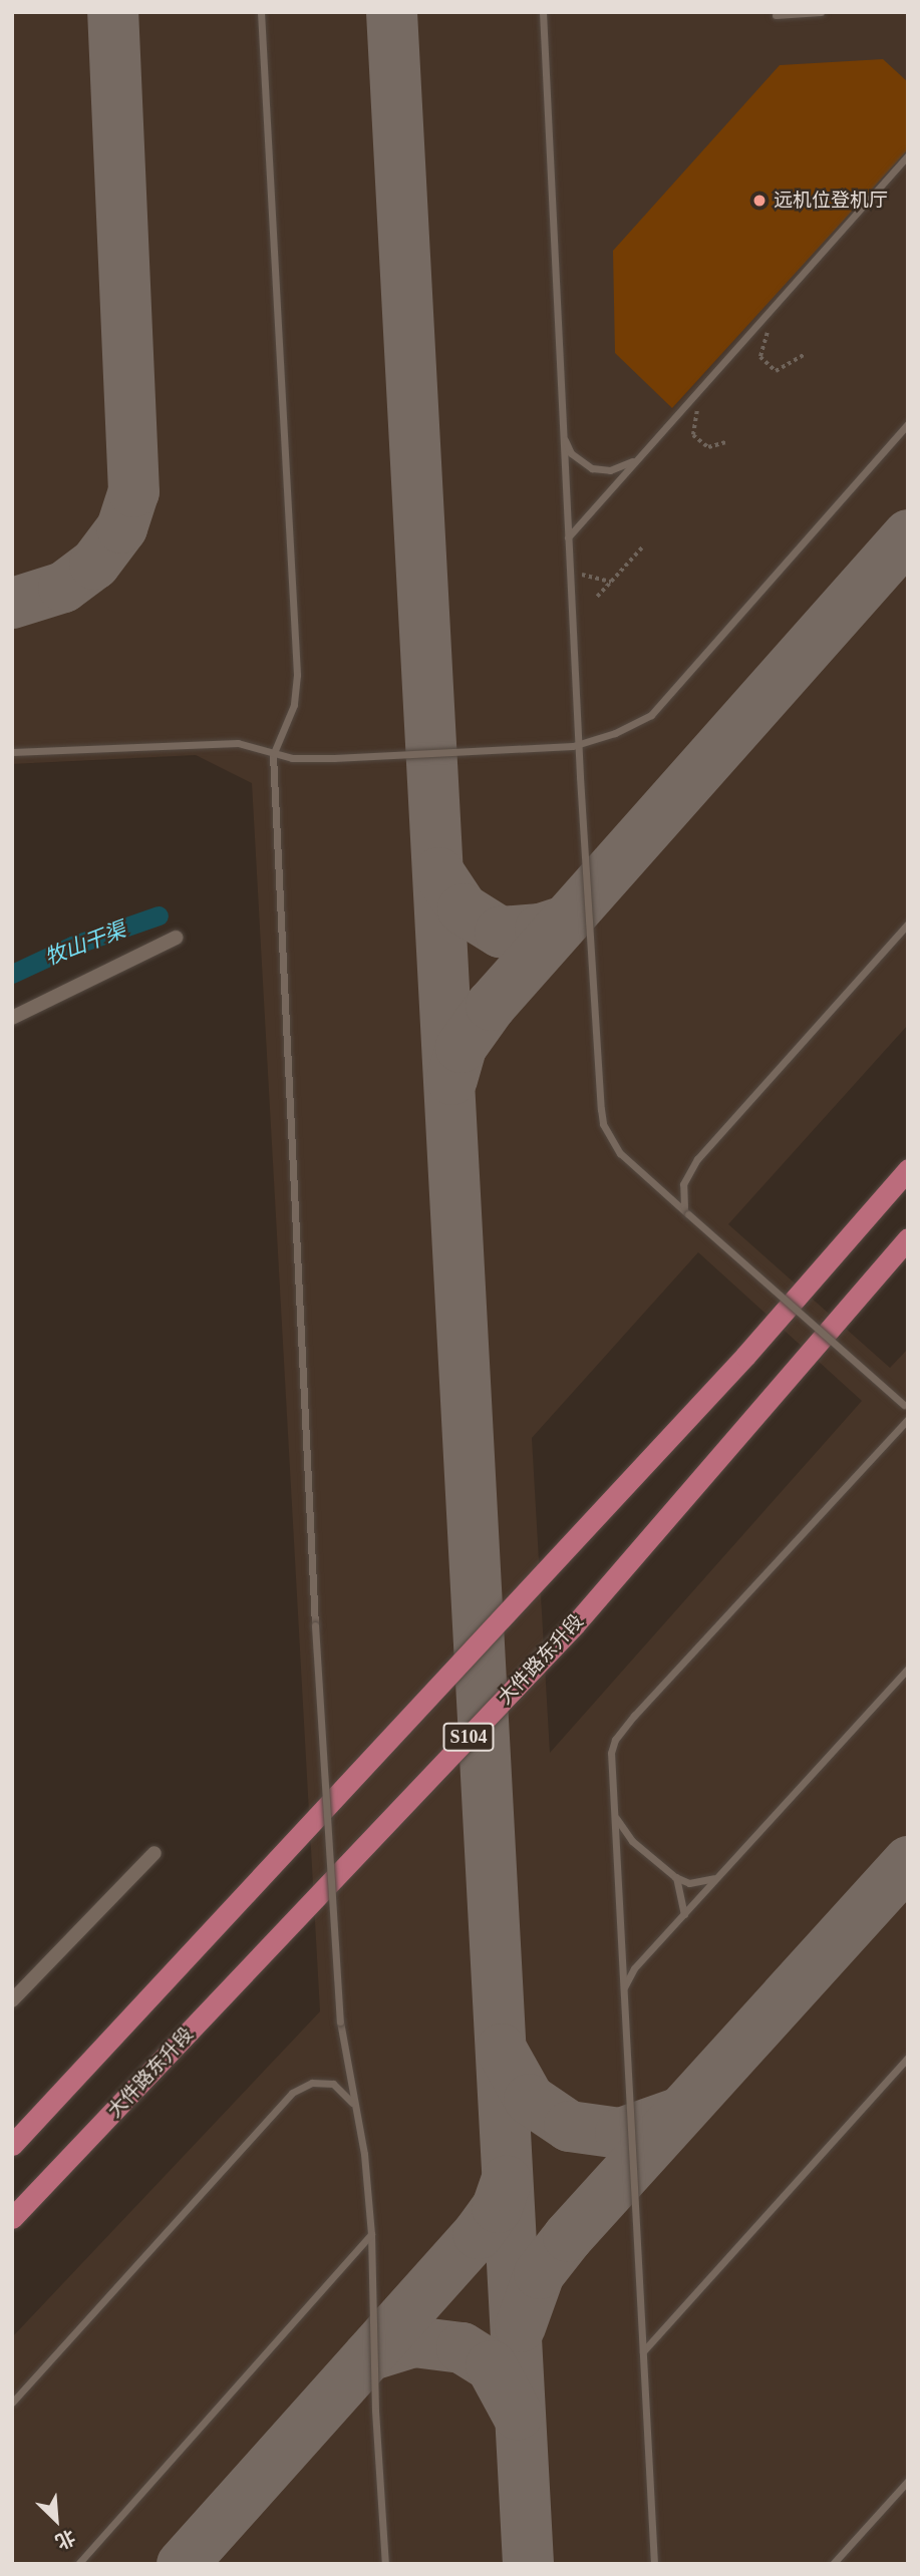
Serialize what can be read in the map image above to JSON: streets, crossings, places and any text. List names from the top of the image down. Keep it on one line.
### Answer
{"streets":{"main road":["大件路东升段","S104"]},"water":["牧山干渠"],"places":["远机位登机厅"],"north":"bottom right"}
